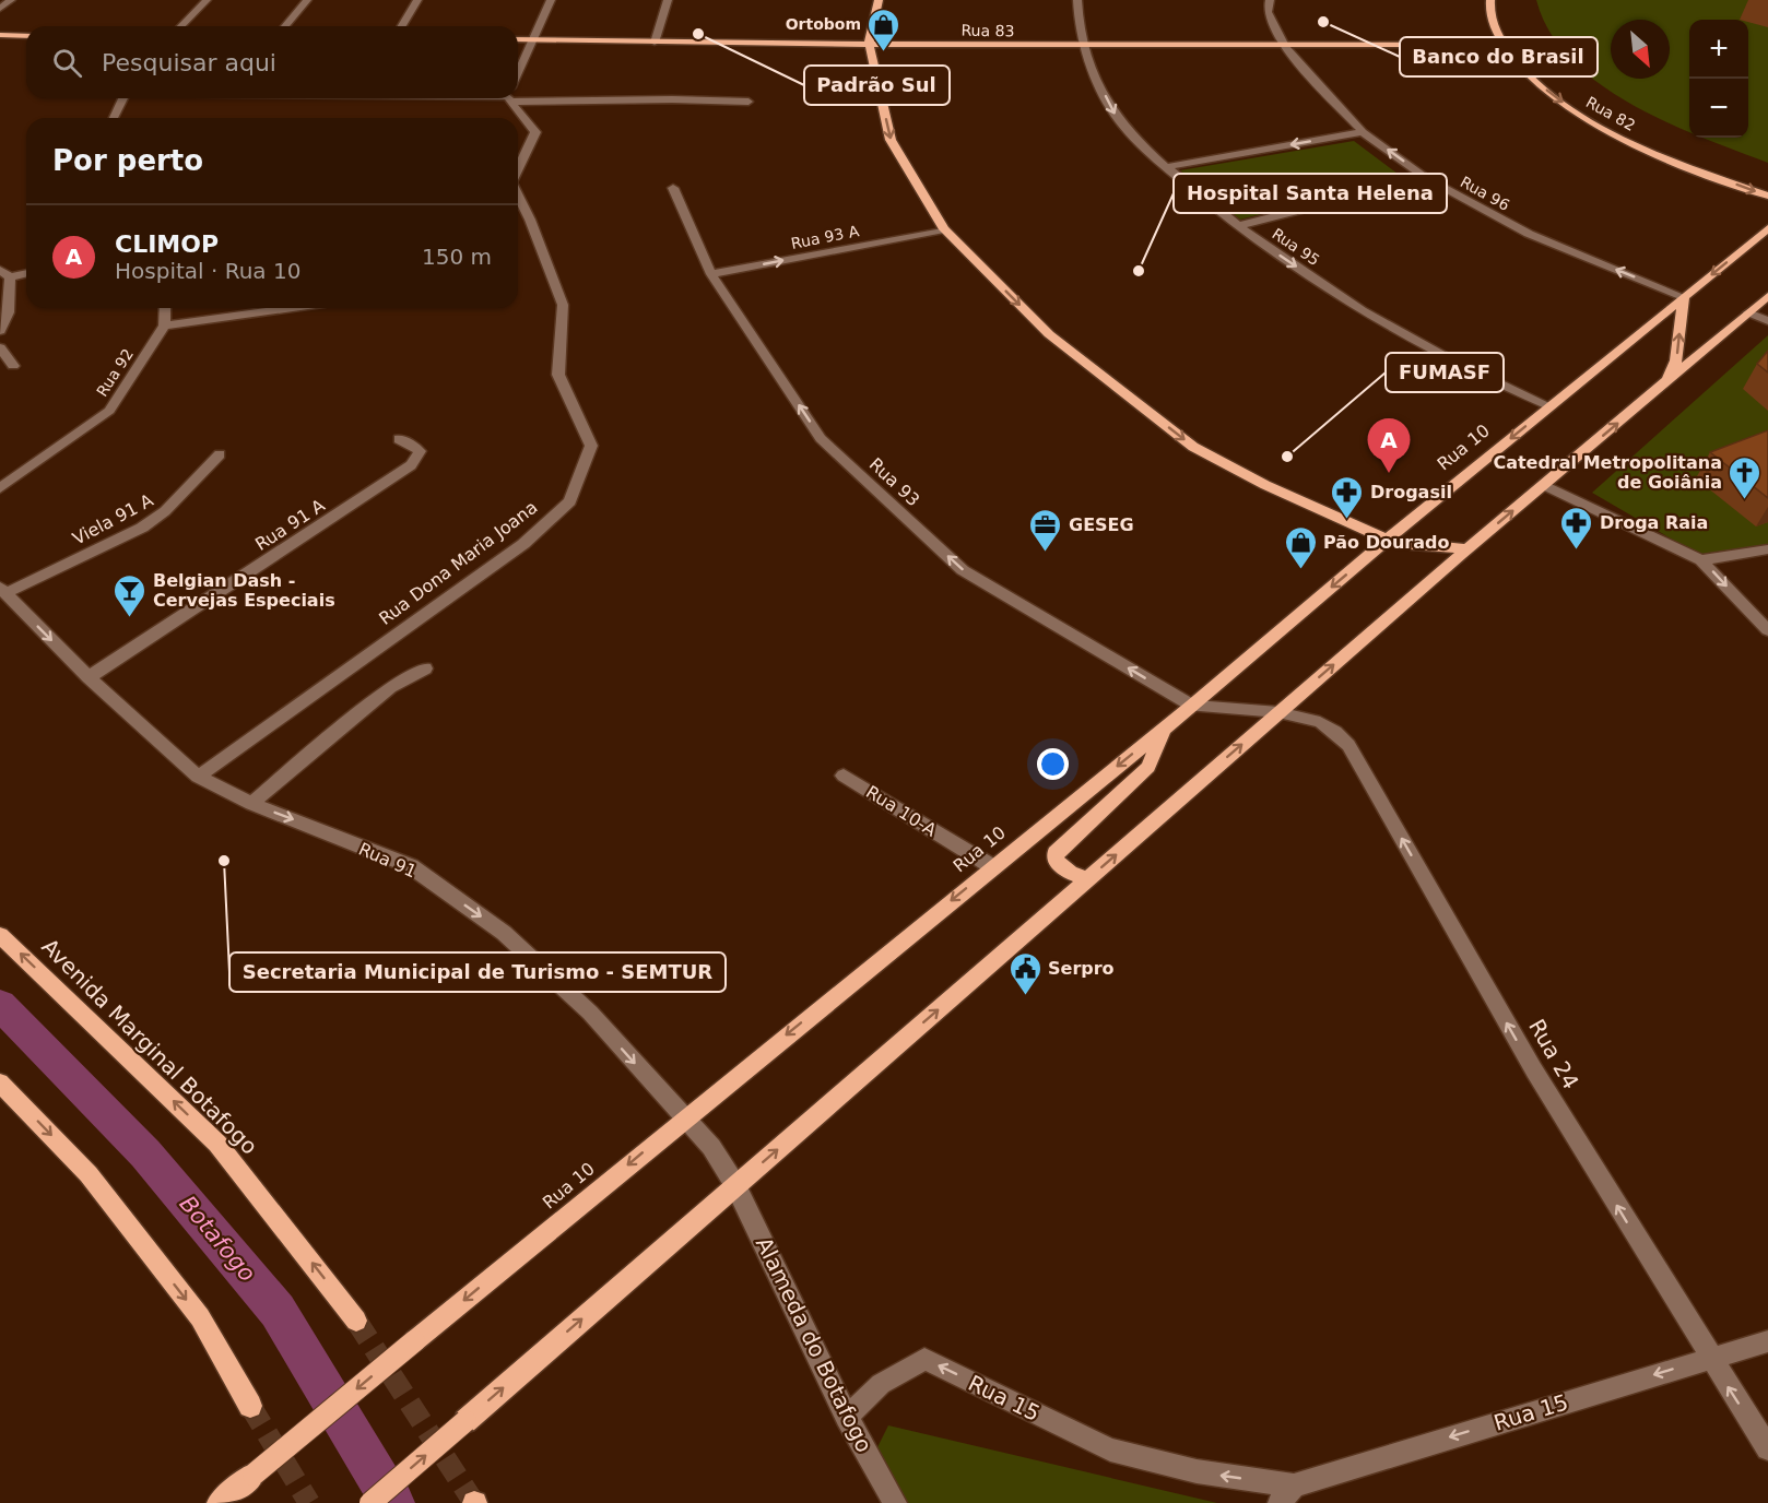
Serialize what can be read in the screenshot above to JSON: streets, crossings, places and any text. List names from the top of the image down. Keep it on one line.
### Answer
{"streets":{"main road":["Rua 83","Rua 82","Rua 10","Avenida Marginal Botafogo"],"street":["Rua 96","Rua 93 A","Rua 95","Rua 92","Rua 93","Viela 91 A","Rua 91 A","Rua Dona Maria Joana","Rua 10-A","Rua 91","Rua 24","Alameda do Botafogo","Rua 15"]},"crossings":[["Rua 83","Rua 82"],["Rua 83","Rua 96"],["Rua 83","Rua 95"],["Rua 96","Rua 10"],["Rua 93 A","Rua 93"],["Rua 95","Rua 10"],["Rua 10","Rua 93"],["Rua 10","Rua 10-A"],["Rua 10","Rua 91"],["Rua 10","Rua 24"],["Rua 93","Rua 24"],["Viela 91 A","Rua 91"],["Rua 91 A","Rua 91"],["Rua Dona Maria Joana","Rua 91"],["Rua 91","Alameda do Botafogo"],["Rua 24","Rua 15"],["Alameda do Botafogo","Rua 15"]],"one_way":["Rua 82","Rua 96","Rua 93 A","Rua 95","Rua 93","Rua 91","Rua 24","Rua 15"],"water":["Botafogo"],"places":{"other":["Banco do Brasil","Padrão Sul","Hospital Santa Helena","FUMASF","Secretaria Municipal de Turismo - SEMTUR"],"shop":["Ortobom","Pão Dourado"],"church":["Catedral Metropolitana de Goiânia"],"pharmacy":["Drogasil","Droga Raia"],"office":["GESEG"],"bar":["Belgian Dash - Cervejas Especiais"],"public building":["Serpro"]},"north":"bottom right","page":{"map_buttons":["+","−"],"search":"Pesquisar aqui","heading":"Por perto","list":[{"mark":"A","name":"CLIMOP","note":"Hospital · Rua 10","value":"150 m"}],"pins":"A"}}
